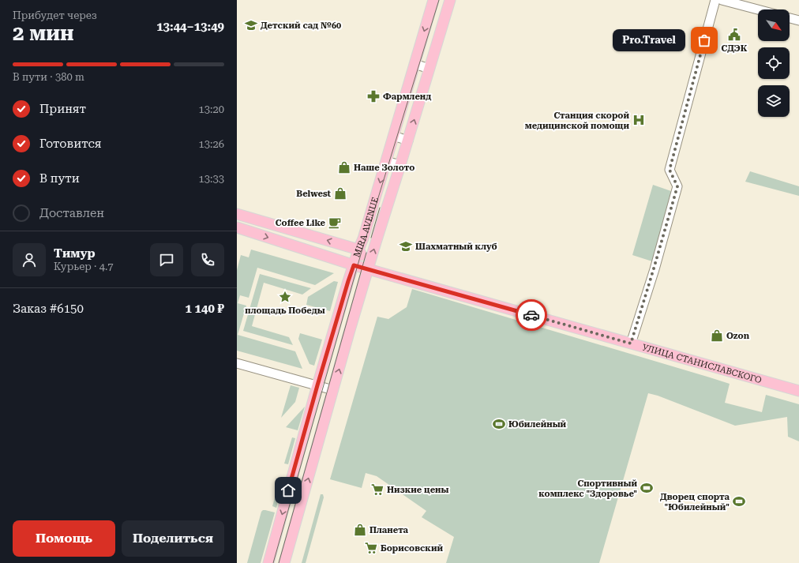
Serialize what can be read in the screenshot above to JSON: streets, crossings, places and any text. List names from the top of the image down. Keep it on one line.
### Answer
{"streets":{"main road":["MIRA AVENUE","УЛИЦА СТАНИСЛАВСКОГО"]},"crossings":[["MIRA AVENUE","УЛИЦА СТАНИСЛАВСКОГО"]],"places":{"school or university":["Детский сад №60","Шахматный клуб"],"public building":["СДЭК"],"other":["Pro.Travel"],"pharmacy":["Фармленд"],"hospital":["Станция скорой медицинской помощи"],"shop":["Наше Золото","Belwest","Ozon","Планета"],"cafe":["Coffee Like"],"place":["площадь Победы"],"sports":["Юбилейный","Спортивный комплекс \"Здоровье\"","Дворец спорта \"Юбилейный\""],"supermarket":["Низкие цены","Борисовский"]},"north":"bottom right","page":{"heading":["2 мин","Прибудет через","13:44–13:49"],"panel":["Тимур","Курьер · 4.7","Заказ #6150","1 140 ₽"],"bubble":"Pro.Travel","bar":"В пути · 380 m","list":[["Принят","13:20"],["Готовится","13:26"],["В пути","13:33"],"Доставлен"],"buttons":["Помощь","Поделиться"]}}
